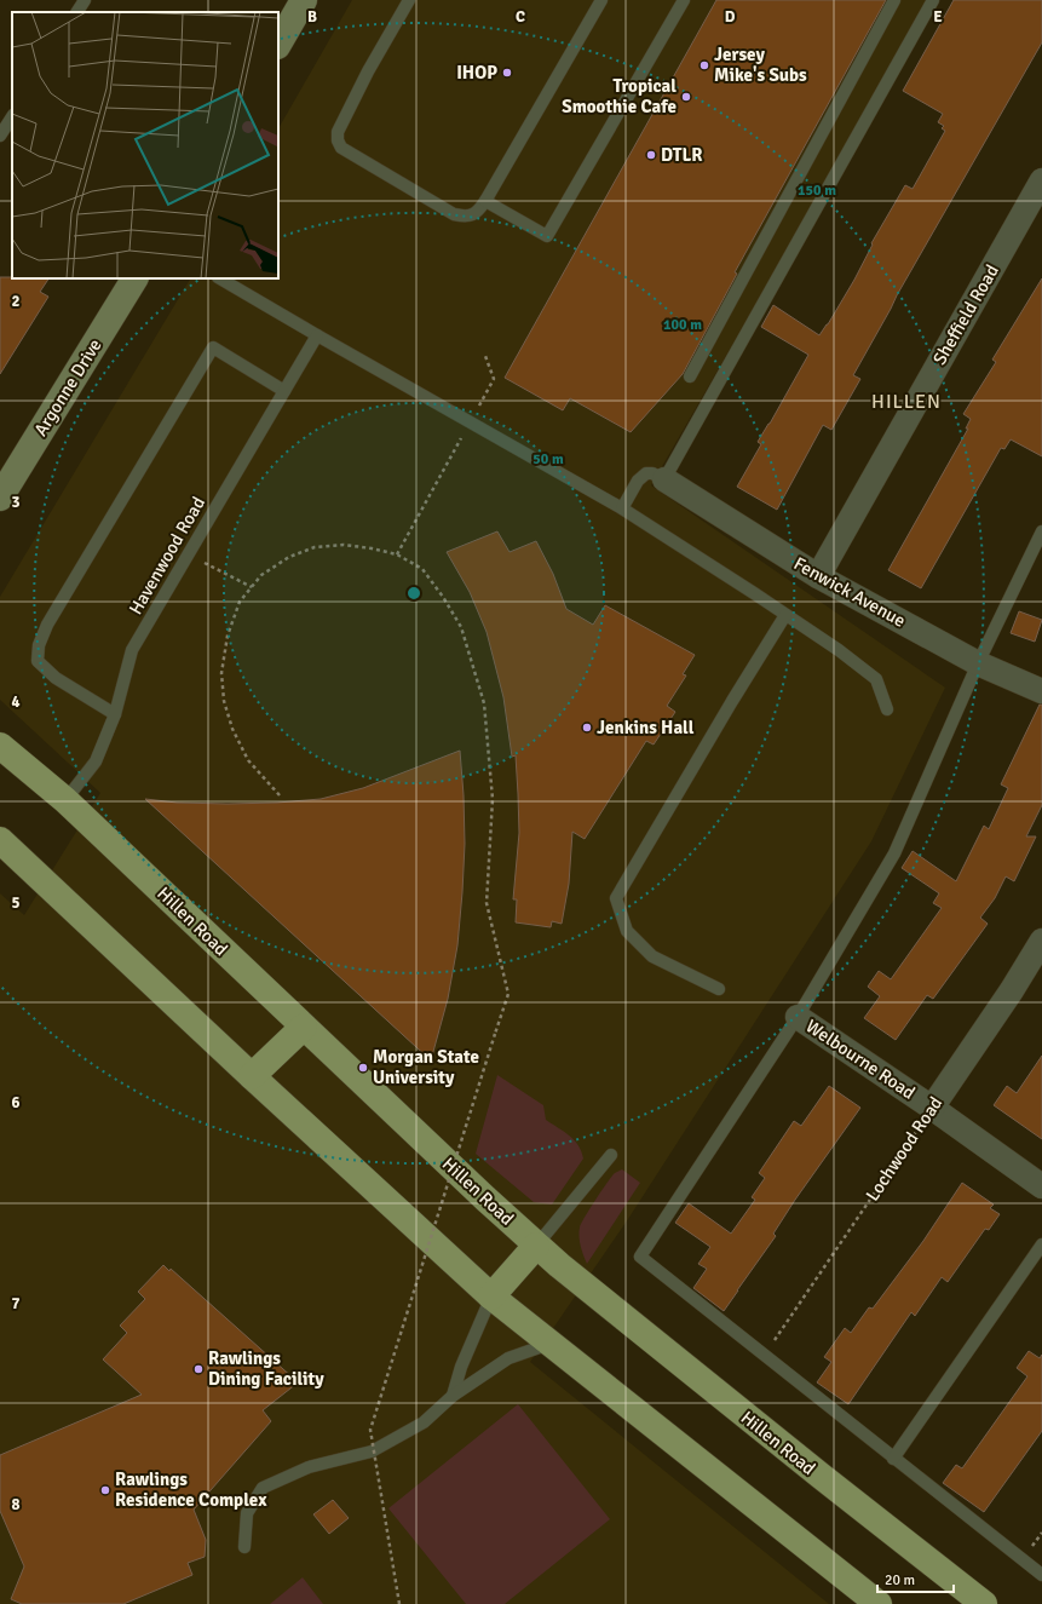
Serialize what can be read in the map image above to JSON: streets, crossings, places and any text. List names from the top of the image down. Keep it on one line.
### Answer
{"streets":{"main road":["Argonne Drive","Hillen Road"],"street":["Sheffield Road","Fenwick Avenue","Welbourne Road","Lochwood Road"],"lane":["Havenwood Road"]},"crossings":[["Sheffield Road","Fenwick Avenue"],["Havenwood Road","Hillen Road"],["Welbourne Road","Lochwood Road"]],"districts":["HILLEN"],"places":["Jersey Mike's Subs","IHOP","Tropical Smoothie Cafe","DTLR","Jenkins Hall","Morgan State University","Rawlings Dining Facility","Rawlings Residence Complex"],"scale_bar":"20 m","grid":{"columns":["B","C","D","E"],"rows":["2","3","4","5","6","7","8"]},"rings":["150 m","100 m","50 m"]}
